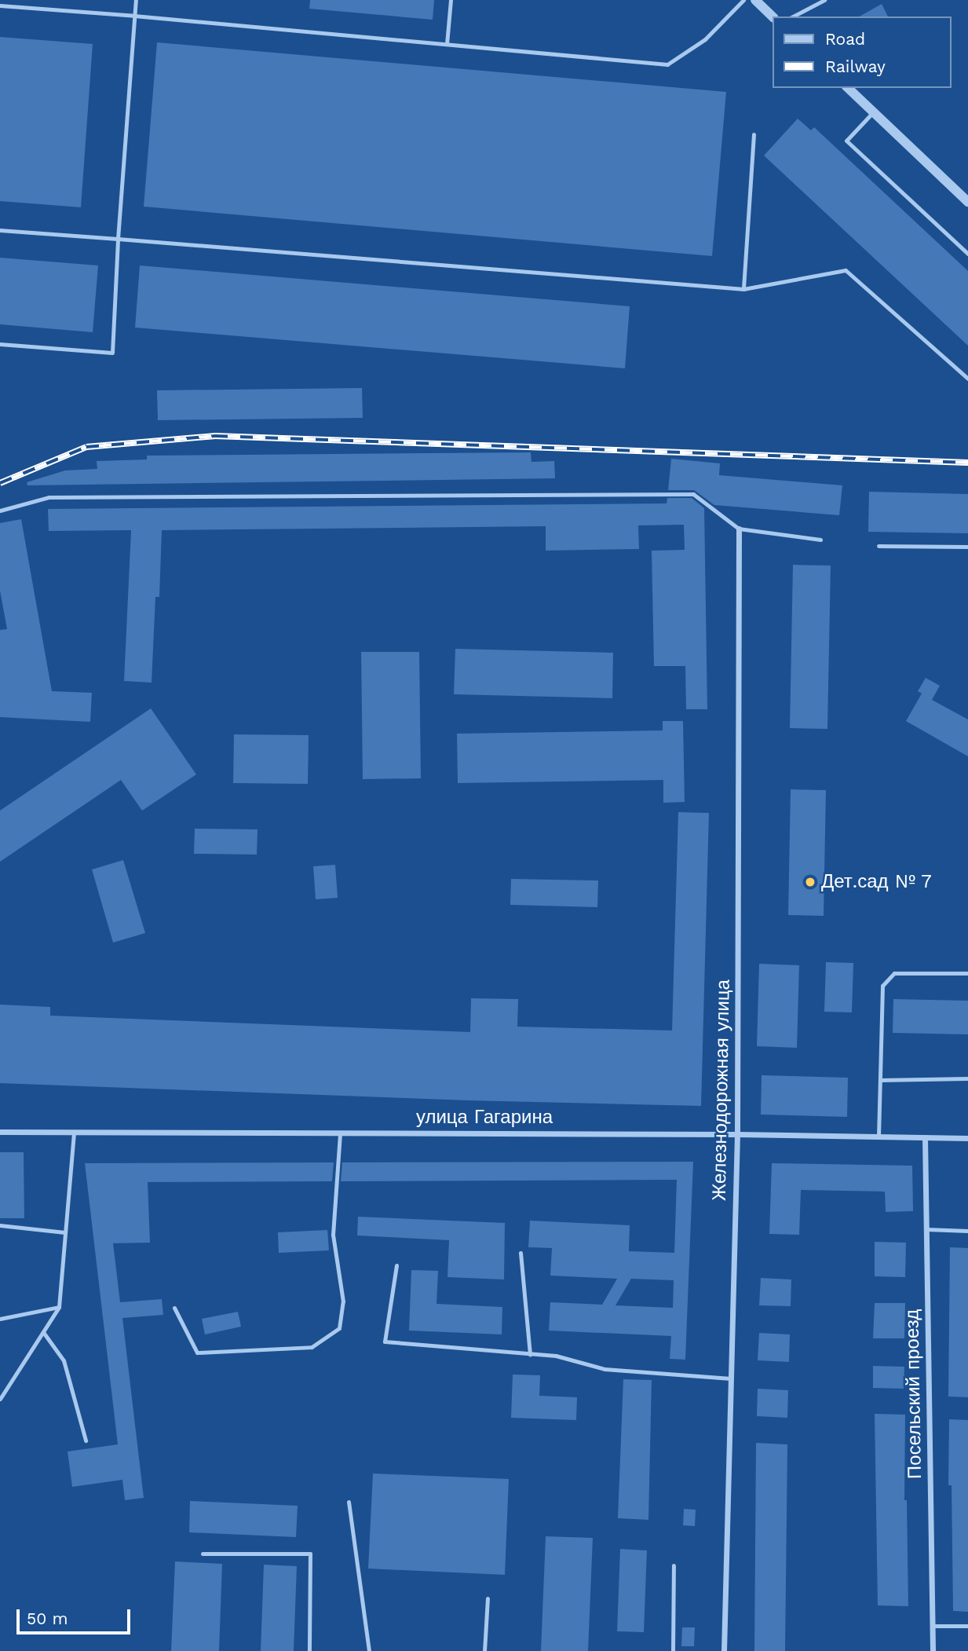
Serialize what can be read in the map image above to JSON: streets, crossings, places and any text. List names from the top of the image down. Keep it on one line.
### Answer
{"streets":{"street":["Железнодорожная улица","улица Гагарина","Посельский проезд"]},"crossings":[["Железнодорожная улица","улица Гагарина"],["улица Гагарина","Посельский проезд"]],"places":["Дет.сад № 7"],"legend":["Road","Railway"],"scale_bar":"50 m"}
